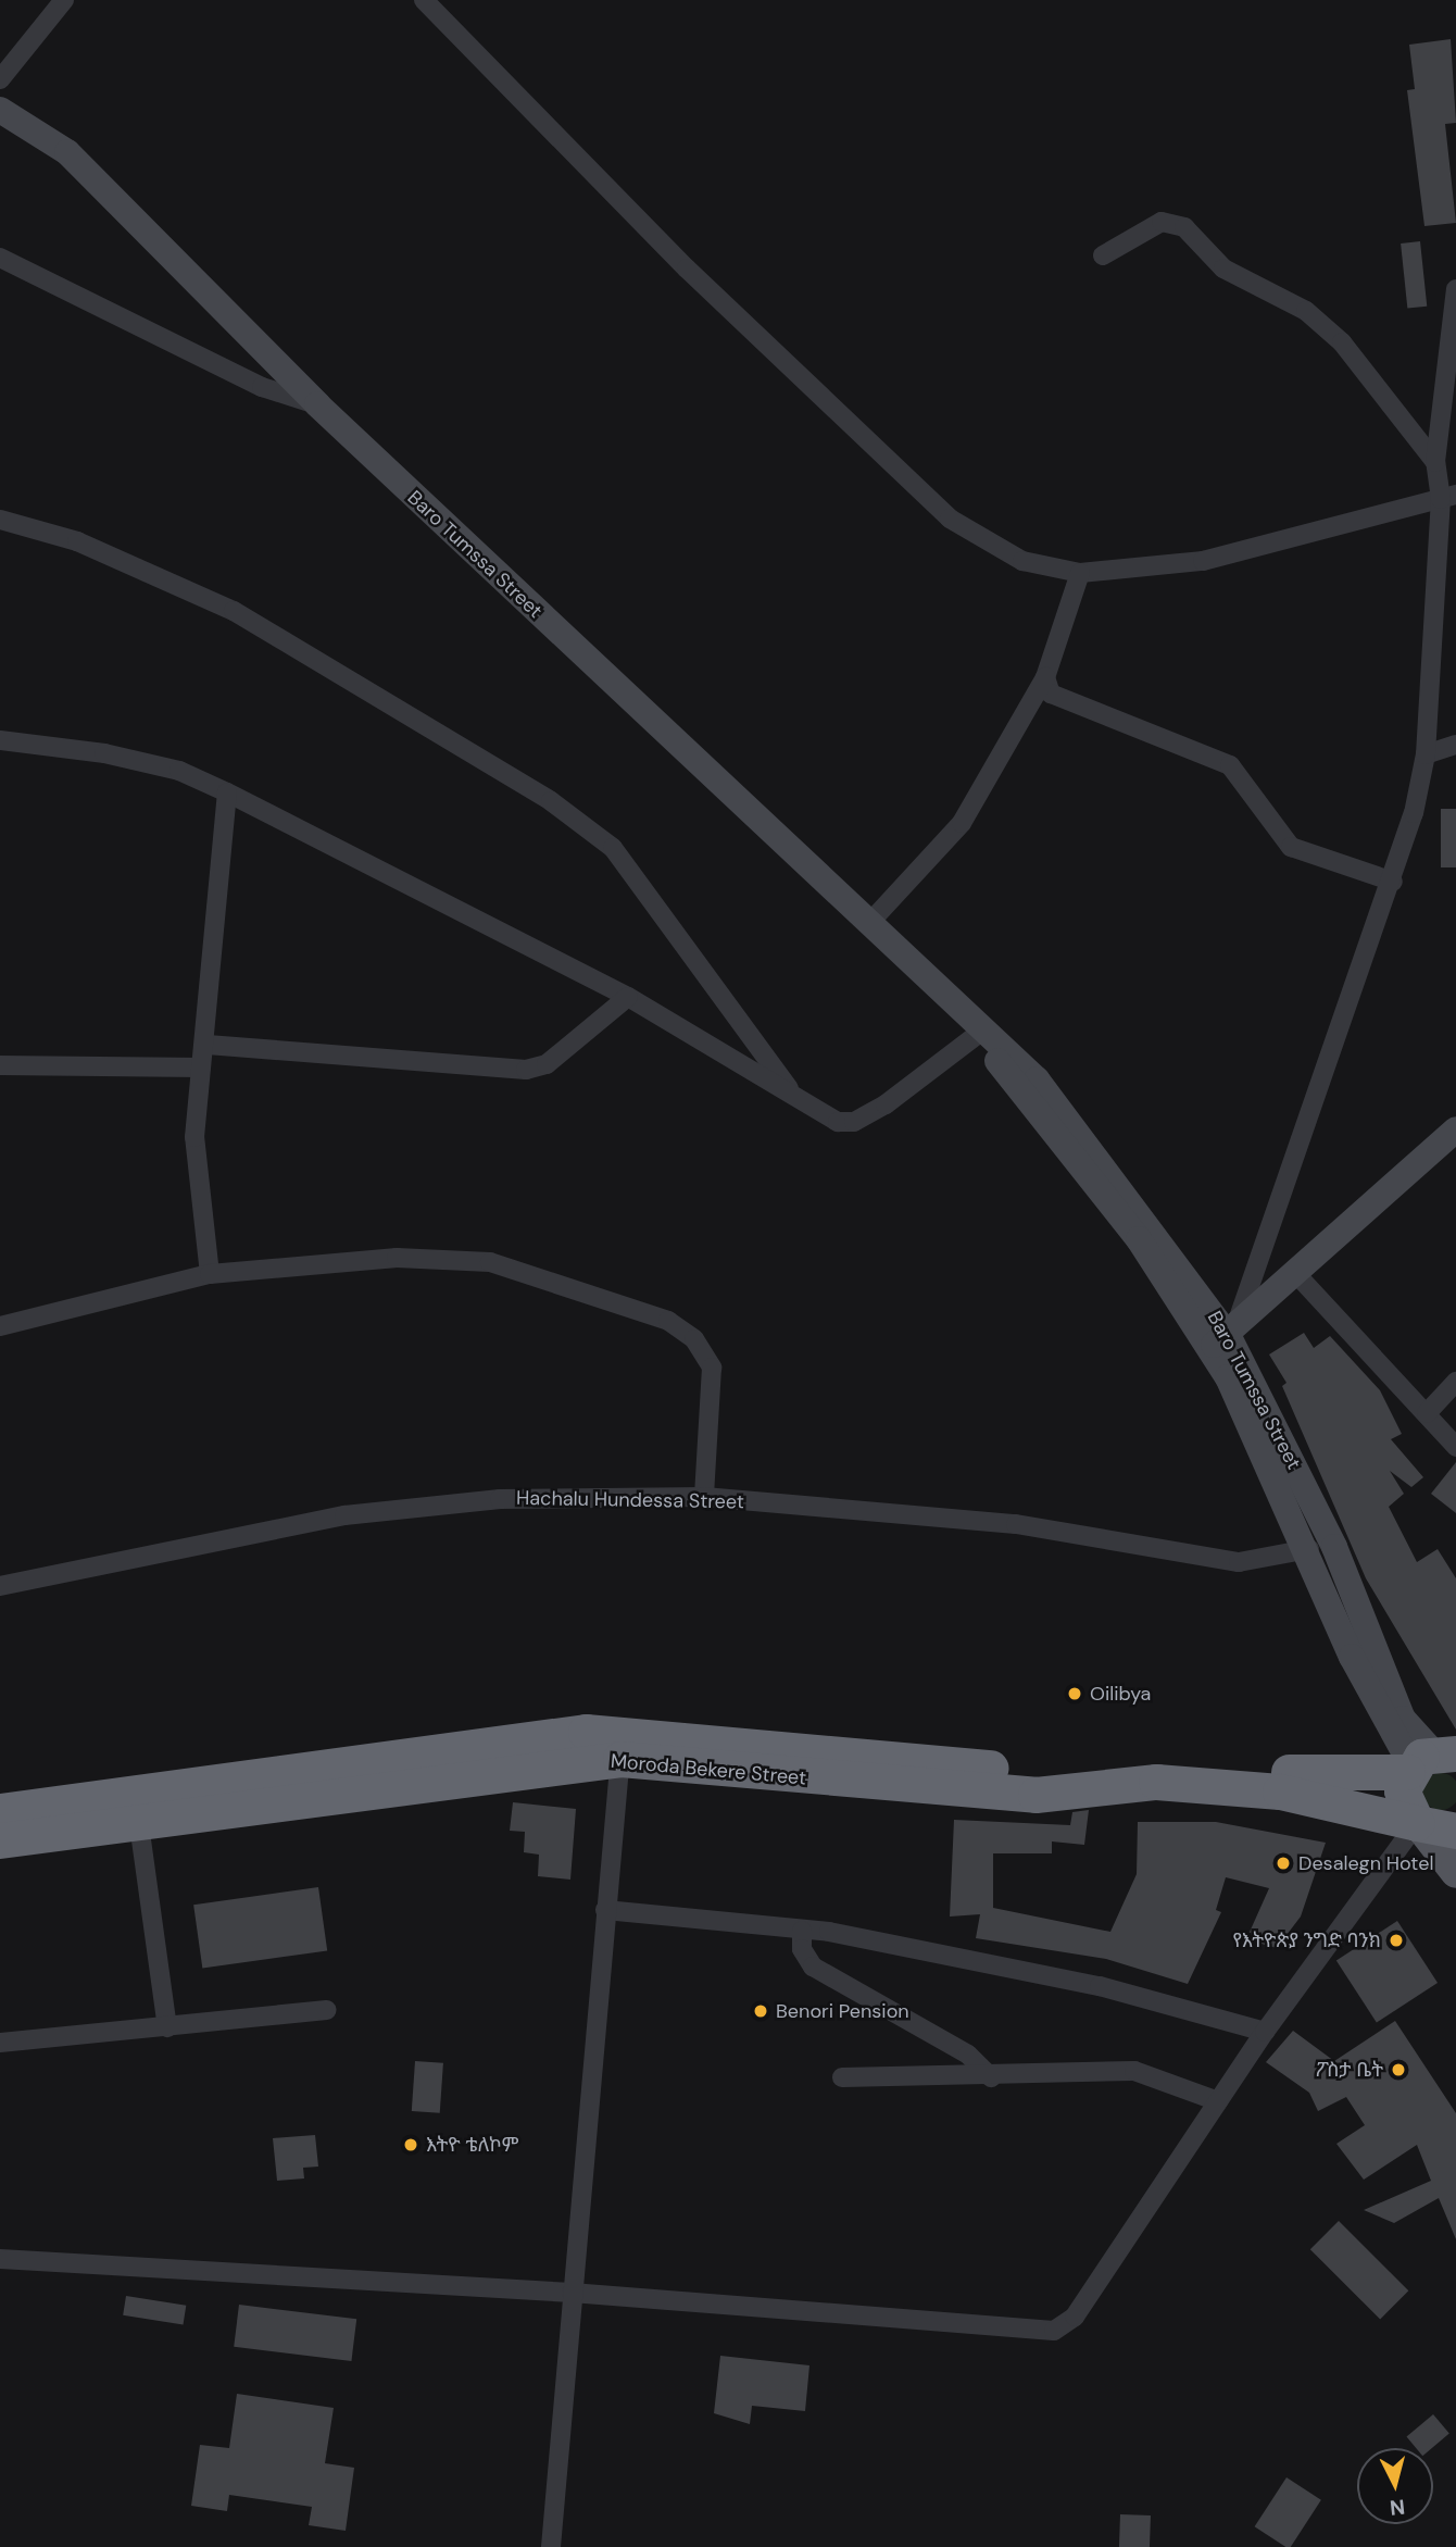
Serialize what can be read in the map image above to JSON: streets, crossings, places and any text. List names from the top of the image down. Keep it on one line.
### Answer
{"streets":{"highway":["Moroda Bekere Street"],"street":["Baro Tumssa Street","Hachalu Hundessa Street"]},"crossings":[["Baro Tumssa Street","Hachalu Hundessa Street"],["Baro Tumssa Street","Moroda Bekere Street"]],"places":["Oilibya","Desalegn Hotel","የእትዮጵያ ንግድ ባንክ","Benori Pension","ፖስታ ቤት","እትዮ ቴለኮም"],"north":"bottom"}
